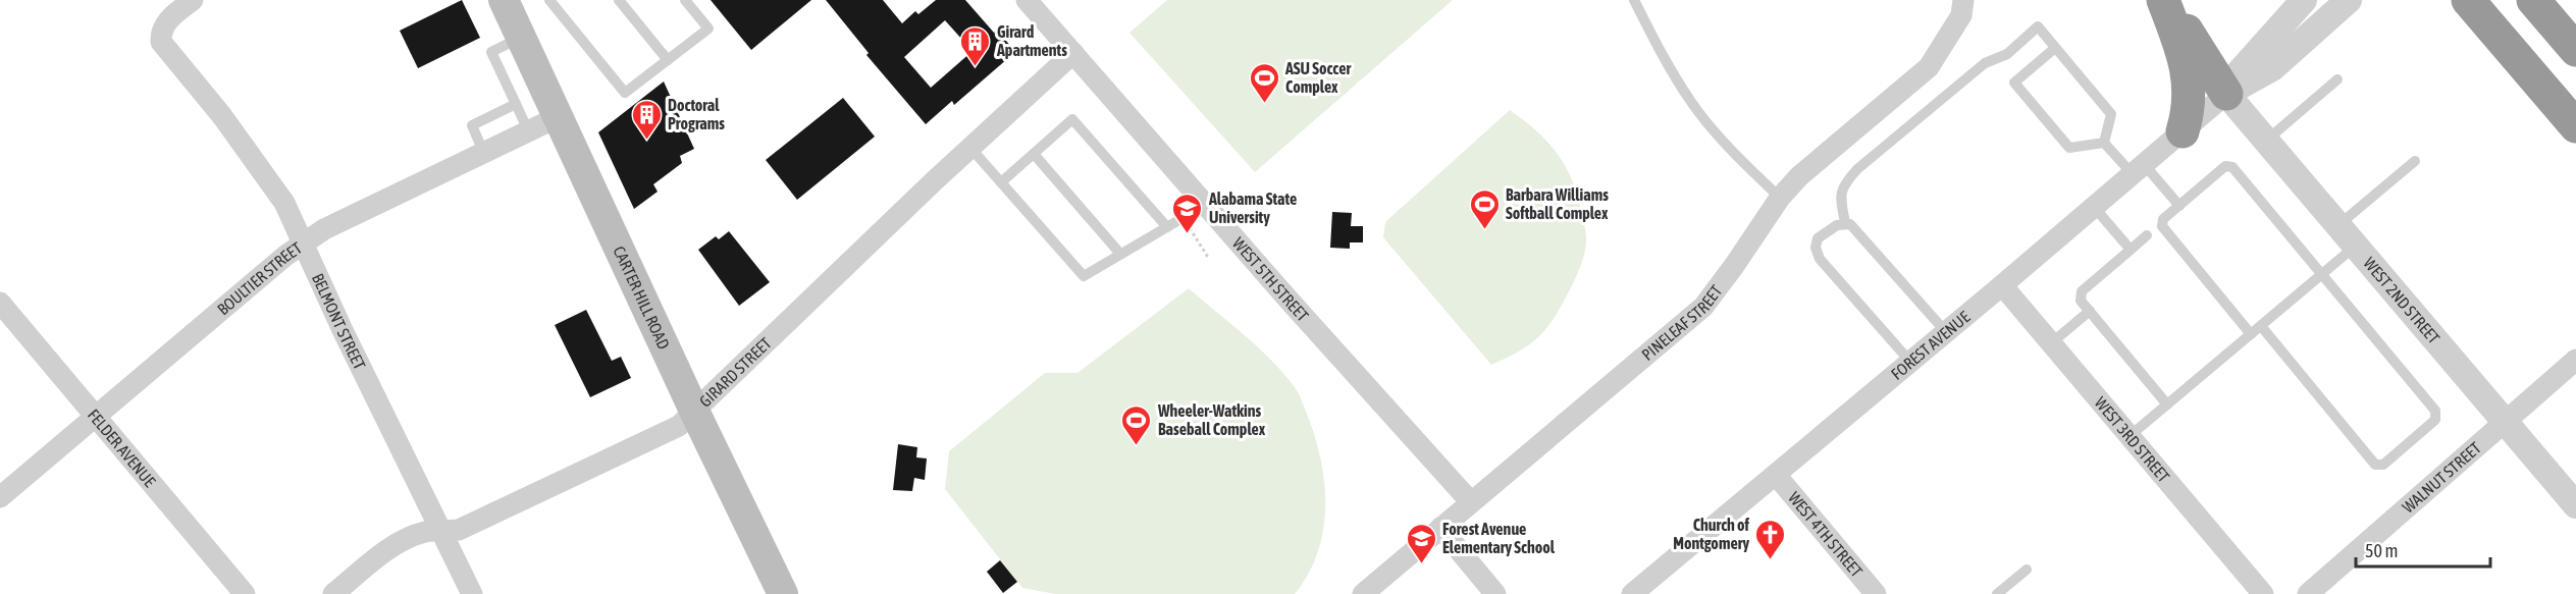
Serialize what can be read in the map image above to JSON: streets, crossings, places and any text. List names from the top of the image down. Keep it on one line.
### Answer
{"streets":{"main road":["CARTER HILL ROAD"],"street":["BOULTIER STREET","WEST 5TH STREET","WEST 2ND STREET","BELMONT STREET","PINELEAF STREET","FOREST AVENUE","GIRARD STREET","WEST 3RD STREET","FELDER AVENUE","WALNUT STREET","WEST 4TH STREET"]},"crossings":[["BOULTIER STREET","CARTER HILL ROAD"],["BOULTIER STREET","BELMONT STREET"],["BOULTIER STREET","FELDER AVENUE"],["WEST 5TH STREET","PINELEAF STREET"],["WEST 5TH STREET","GIRARD STREET"],["CARTER HILL ROAD","GIRARD STREET"],["WEST 2ND STREET","FOREST AVENUE"],["WEST 2ND STREET","WALNUT STREET"],["BELMONT STREET","GIRARD STREET"],["FOREST AVENUE","WEST 3RD STREET"],["FOREST AVENUE","WEST 4TH STREET"]],"places":{"building":["Girard Apartments","Doctoral Programs"],"sports":["ASU Soccer Complex","Barbara Williams Softball Complex","Wheeler-Watkins Baseball Complex"],"school or university":["Alabama State University","Forest Avenue Elementary School"],"church":["Church of Montgomery"]},"scale_bar":"50 m"}
